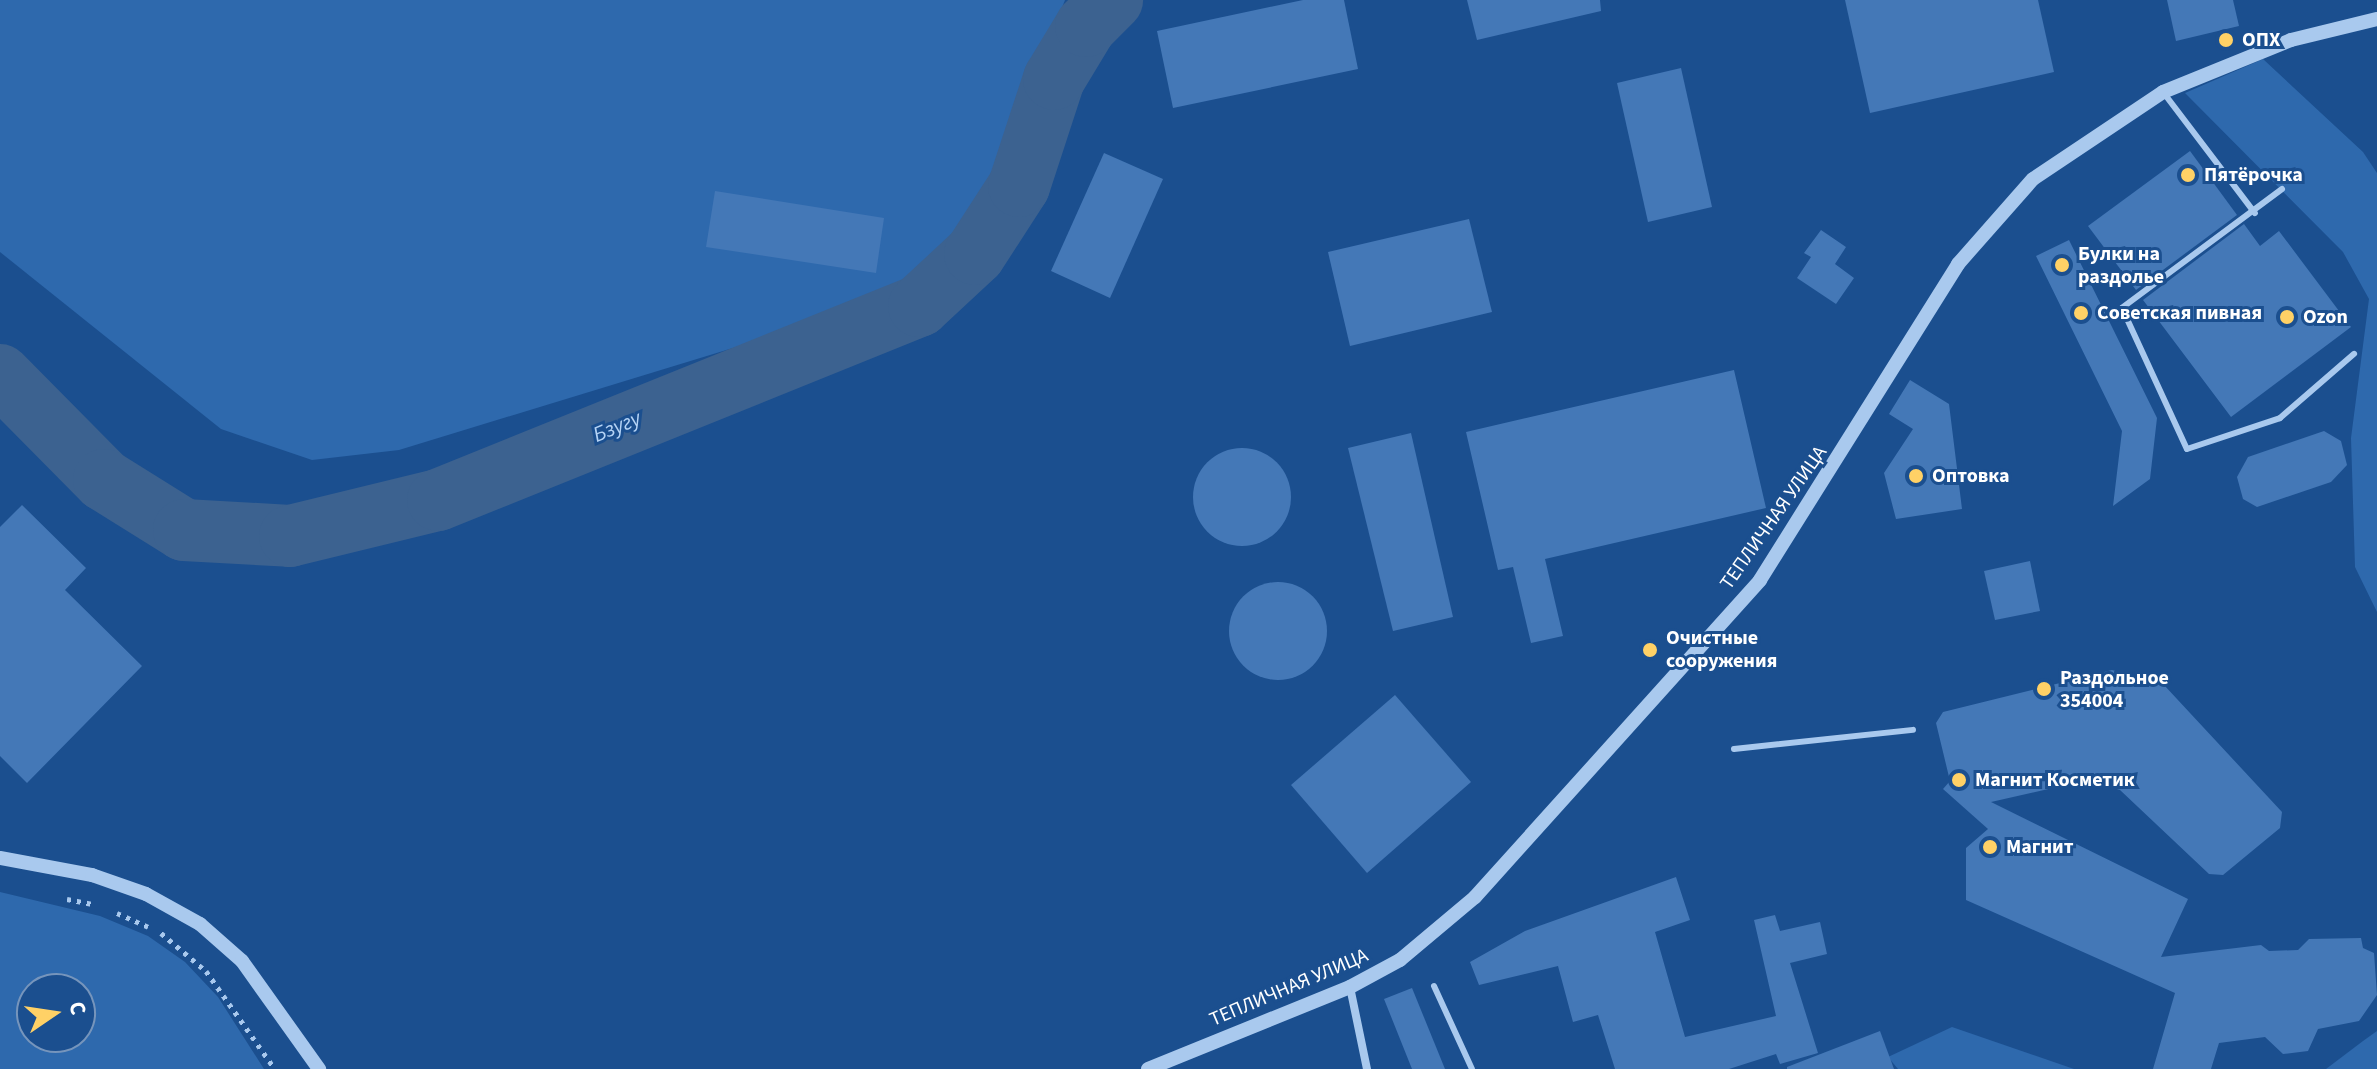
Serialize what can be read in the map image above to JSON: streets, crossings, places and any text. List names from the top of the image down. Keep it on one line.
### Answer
{"streets":{"street":["ТЕПЛИЧНАЯ УЛИЦА"]},"water":["Бзугу"],"places":["ОПХ","Пятёрочка","Булки на раздолье","Советская пивная","Ozon","Оптовка","Очистные сооружения","Раздольное 354004","Магнит Косметик","Магнит"],"north":"right"}
